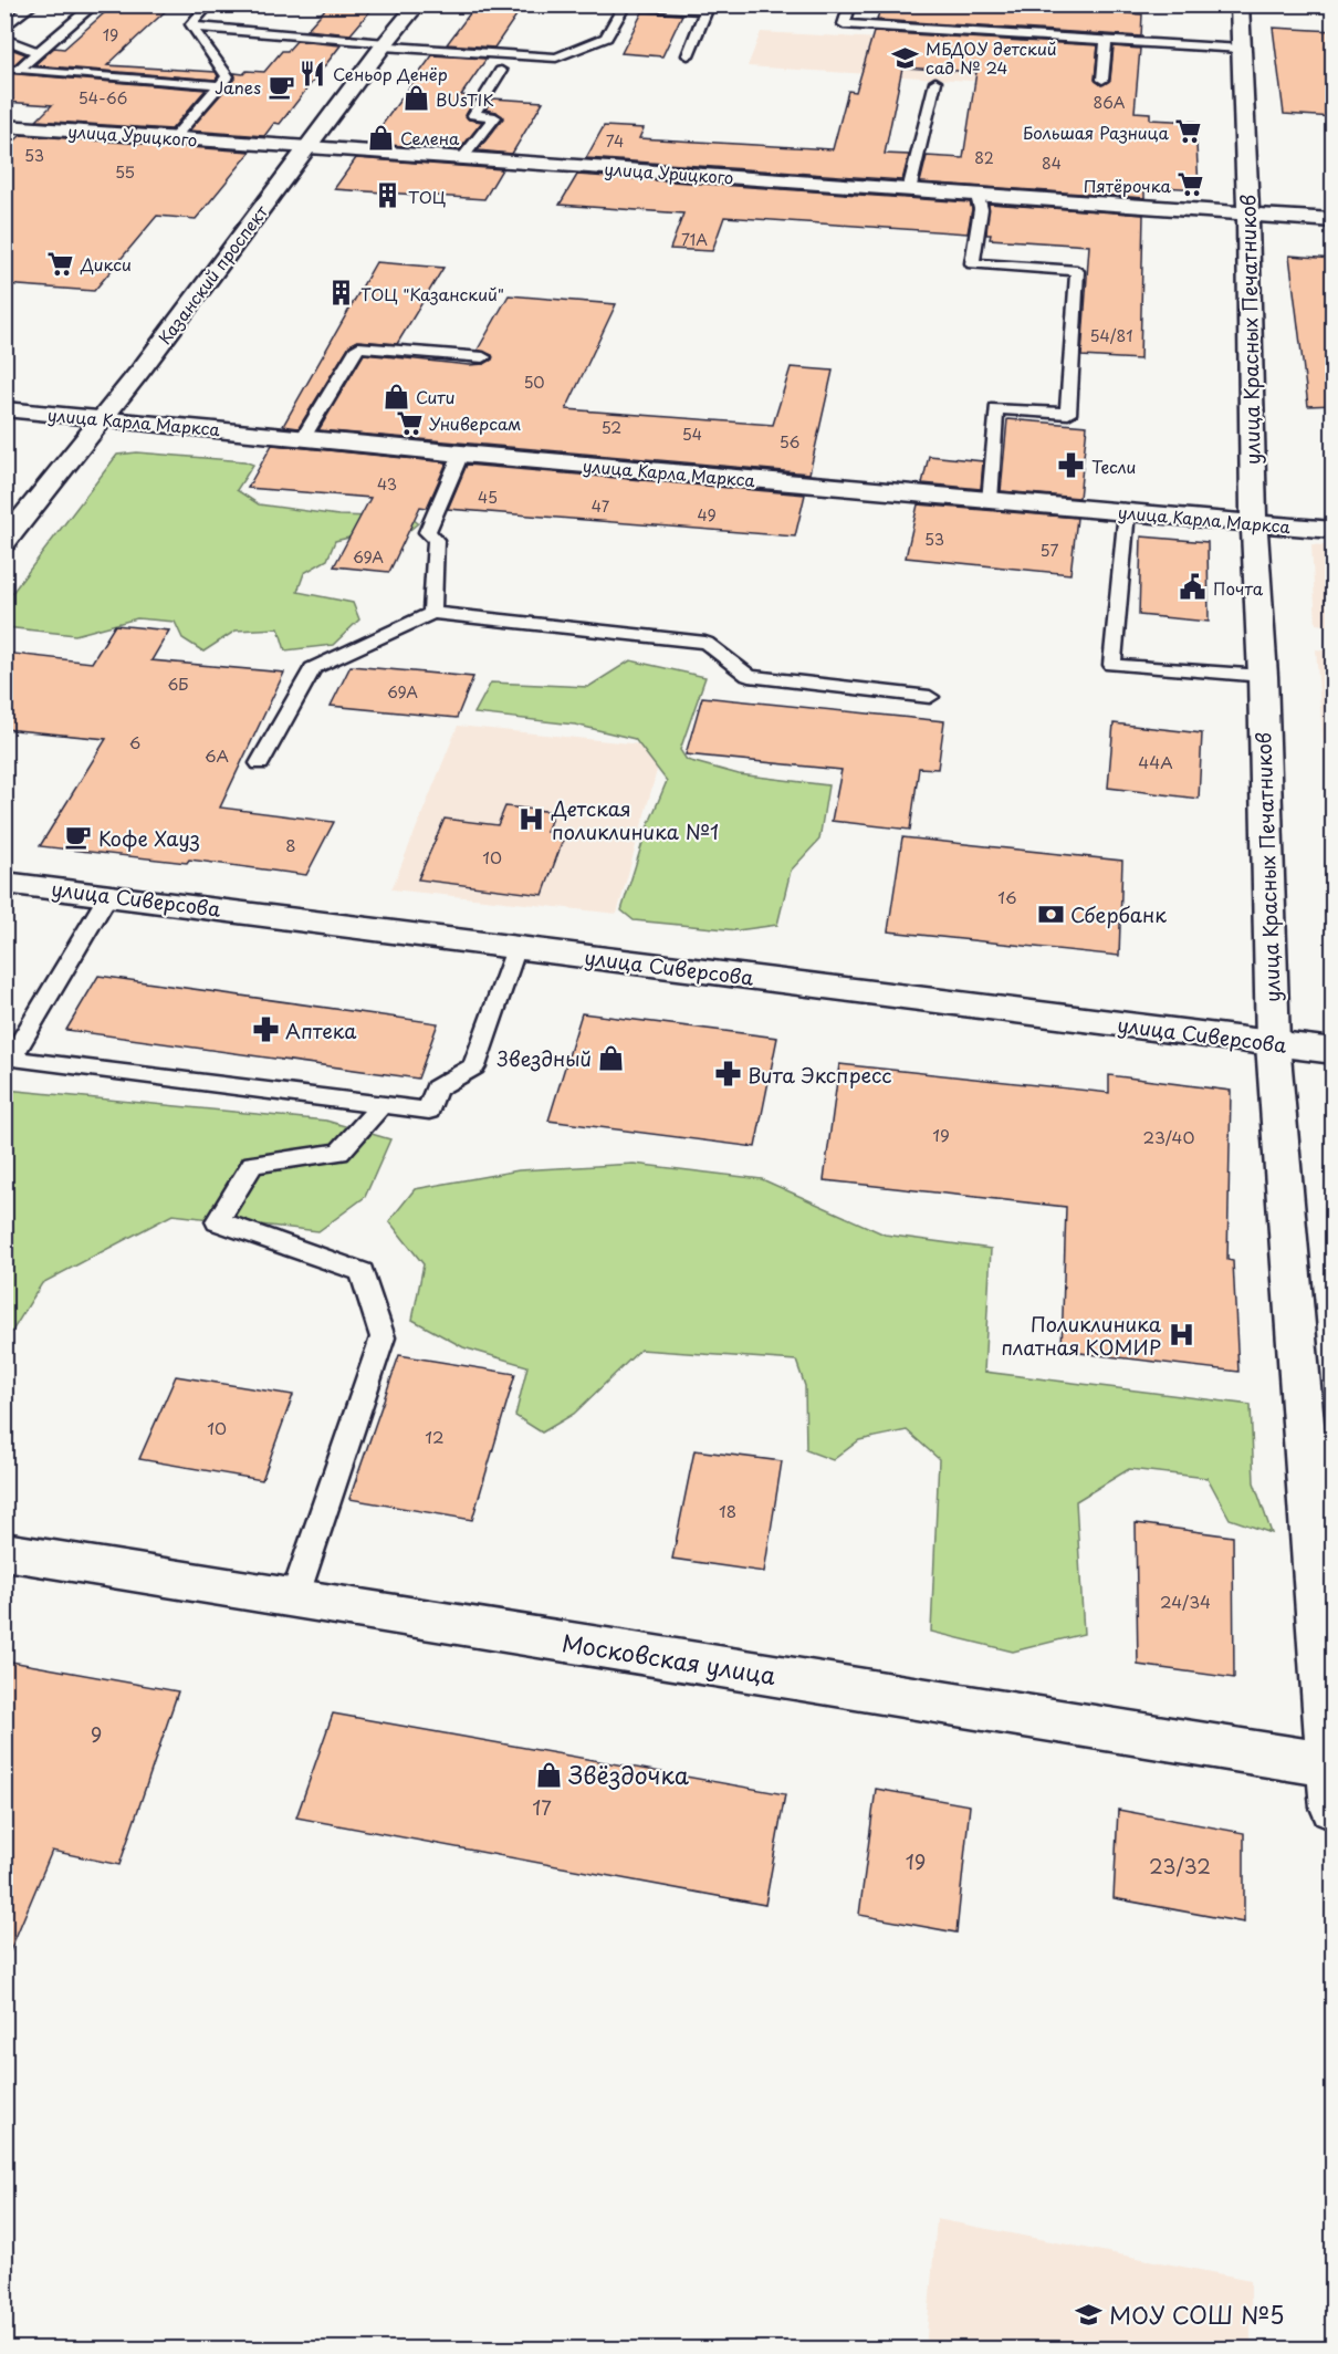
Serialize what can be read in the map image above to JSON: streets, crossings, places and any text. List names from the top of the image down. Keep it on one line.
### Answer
{"streets":{"street":["улица Урицкого","Казанский проспект","улица Красных Печатников","улица Карла Маркса","улица Сиверсова","Московская улица"]},"crossings":[["улица Урицкого","Казанский проспект"],["улица Урицкого","улица Красных Печатников"],["Казанский проспект","улица Карла Маркса"],["улица Красных Печатников","улица Карла Маркса"],["улица Красных Печатников","улица Сиверсова"],["улица Красных Печатников","Московская улица"]],"places":{"school or university":["МБДОУ детский сад № 24","МОУ СОШ №5"],"restaurant":["Сеньор Денёр"],"cafe":["Janes","Кофе Хауз"],"shop":["BUsTIK","Селена","Сити","Звездный","Звёздочка"],"supermarket":["Большая Разница","Пятёрочка","Дикси","Универсам"],"building":["ТОЦ","ТОЦ \"Казанский\""],"pharmacy":["Тесли","Аптека","Вита Экспресс"],"public building":["Почта"],"hospital":["Детская поликлиника №1","Поликлиника платная КОМИР"],"bank":["Сбербанк"]},"house_numbers":["19","54-66","86А","74","53","82","84","55","71А","54/81","50","52","54","56","43","45","47","49","53","57","69А","6Б","69А","6","6А","44А","8","10","16","19","23/40","10","12","18","24/34","9","17","19","23/32"]}
